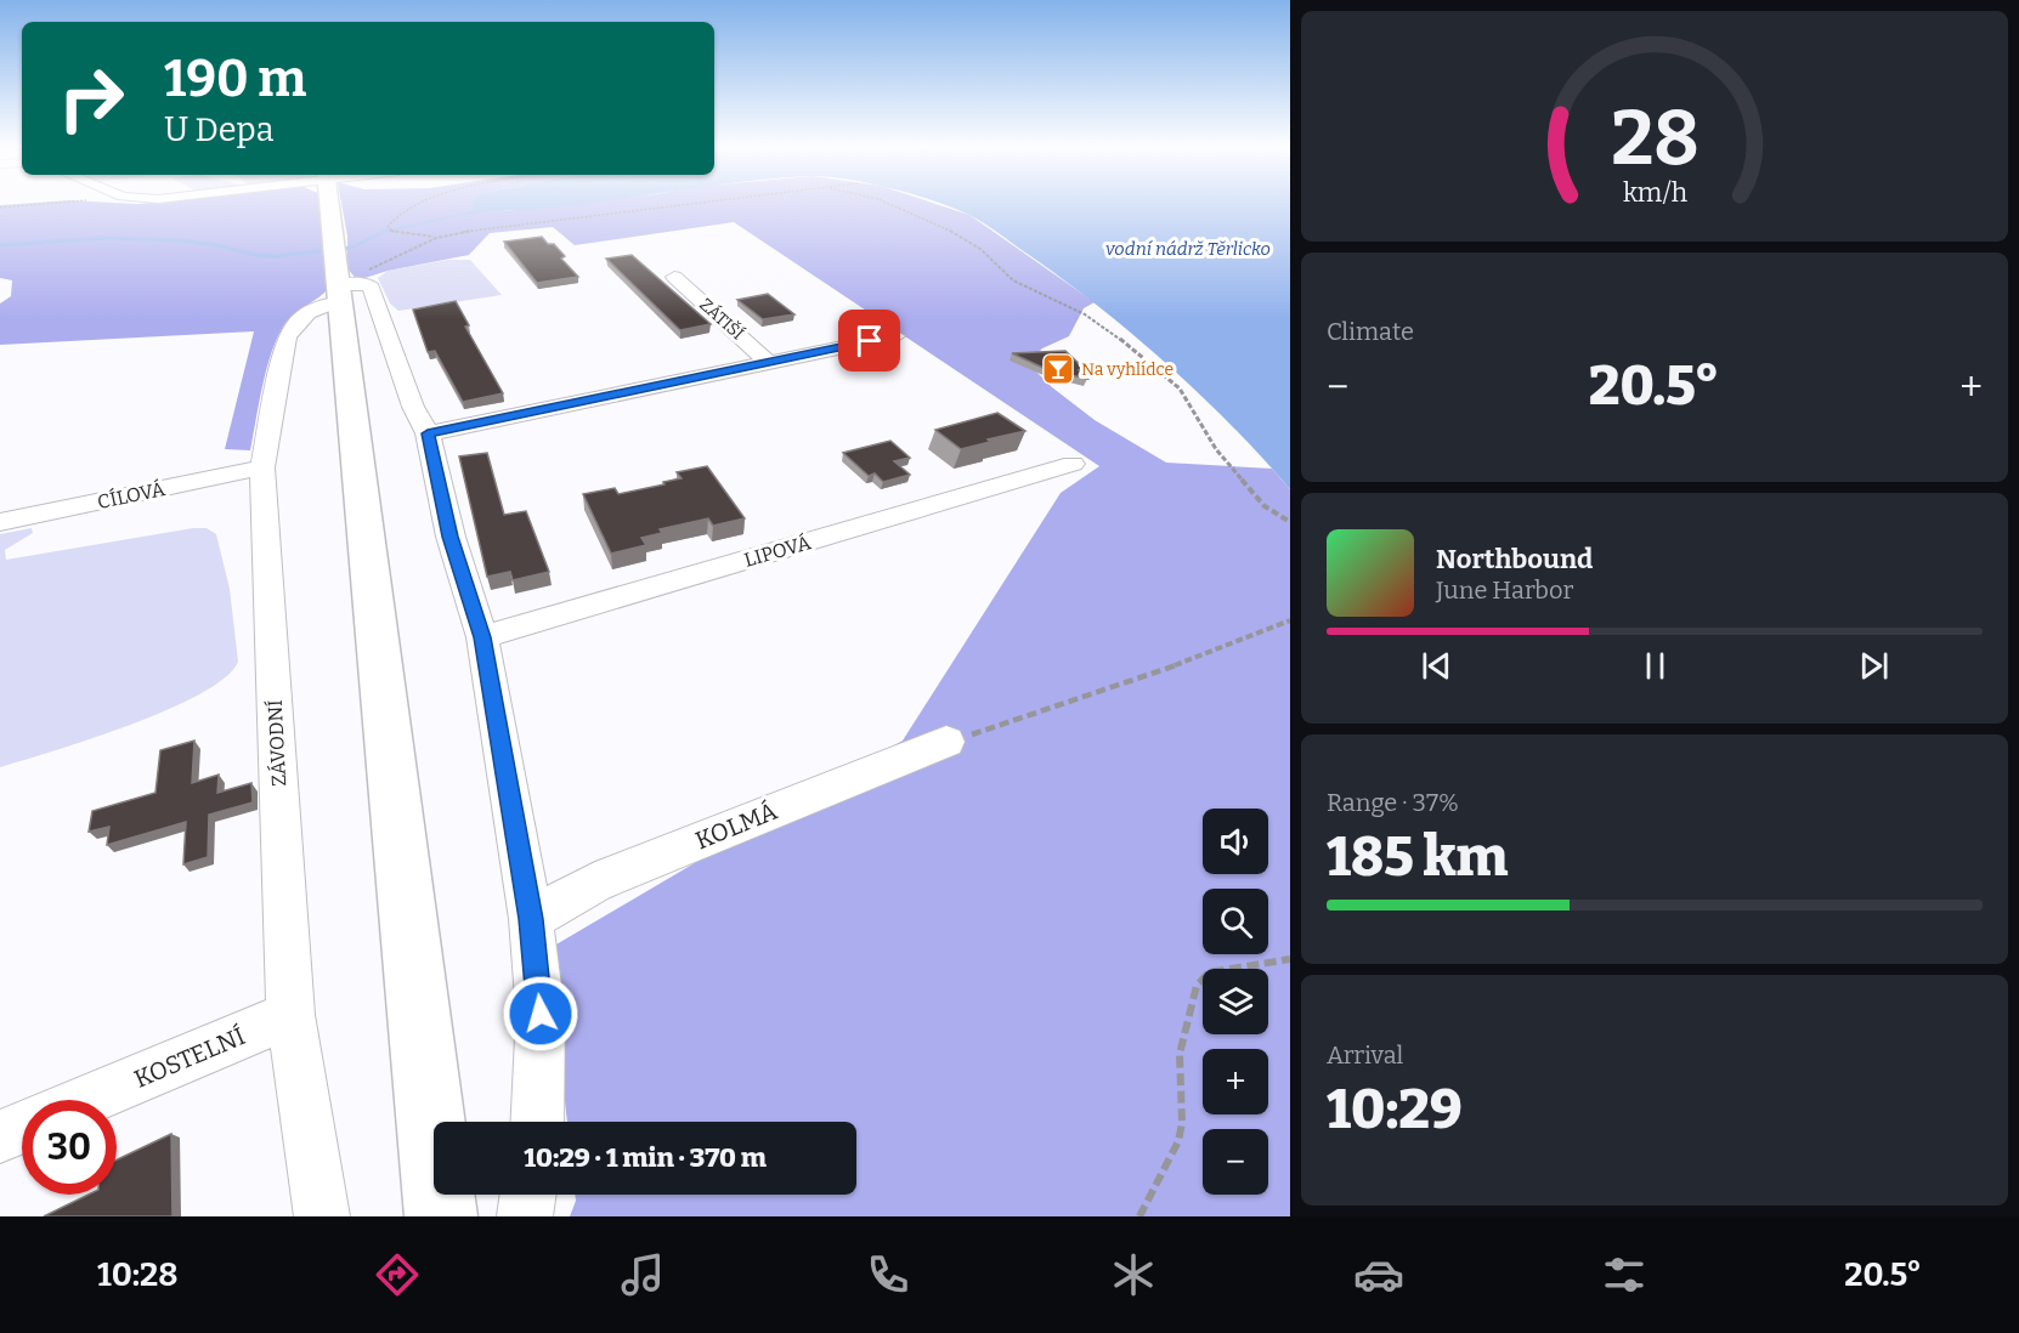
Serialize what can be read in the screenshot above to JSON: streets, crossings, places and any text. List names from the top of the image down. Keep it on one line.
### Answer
{"streets":{"street":["ZÁTIŠÍ","CÍLOVÁ","LIPOVÁ","ZÁVODNÍ","KOLMÁ","KOSTELNÍ"]},"crossings":[["CÍLOVÁ","ZÁVODNÍ"],["ZÁVODNÍ","KOSTELNÍ"]],"water":["vodní nádrž Těrlicko"],"places":{"bar":["Na vyhlídce"]},"page":{"turn":["190 m","U Depa"],"tile":["Climate",["Range · 37%","185 km"],["Arrival","10:29"]],"heat":["−","20.5°","+"],"song":["Northbound","June Harbor"],"map_buttons":["+","−"],"limit":"30","trip":"10:29 · 1 min · 370 m","tabs":["10:28","20.5°"],"gauge":["28","km/h"]}}
